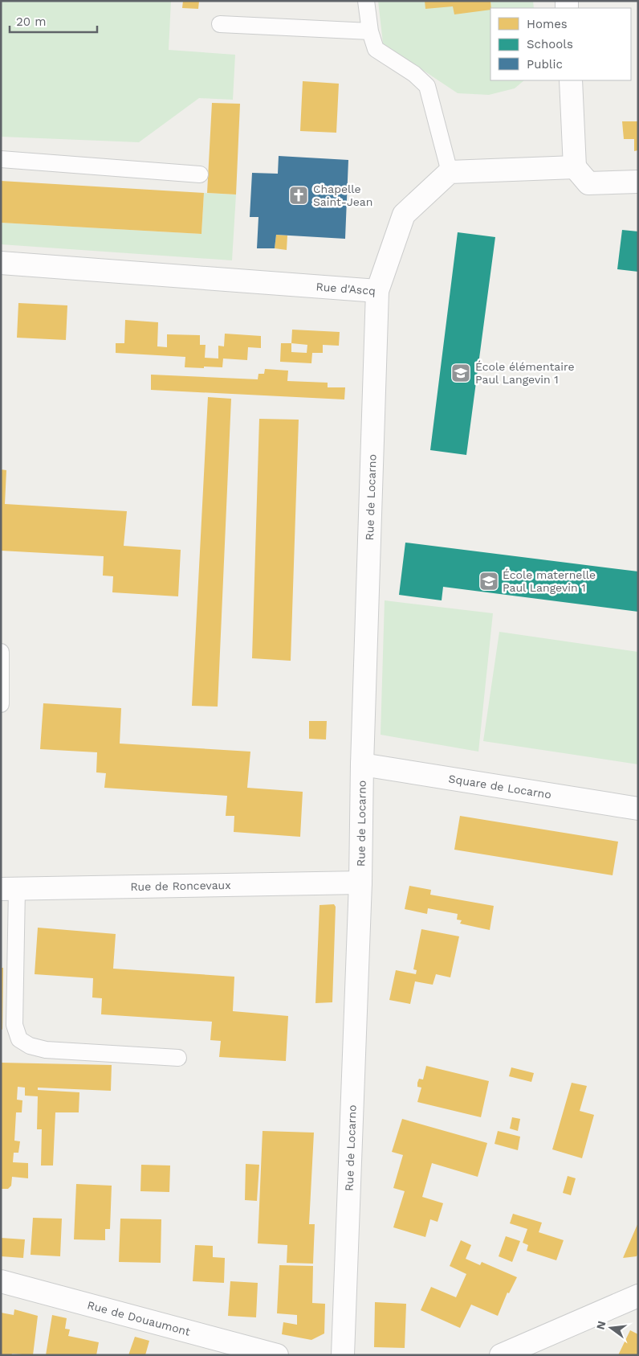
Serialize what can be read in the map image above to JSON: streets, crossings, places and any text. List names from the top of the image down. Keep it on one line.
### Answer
{"streets":{"street":["Rue d'Ascq","Rue de Locarno","Square de Locarno","Rue de Roncevaux","Rue de Douaumont"]},"crossings":[["Rue d'Ascq","Rue de Locarno"],["Rue de Locarno","Square de Locarno"],["Rue de Locarno","Rue de Roncevaux"]],"places":{"church":["Chapelle Saint-Jean"],"school or university":["École élémentaire Paul Langevin 1","École maternelle Paul Langevin 1"]},"legend":["Homes","Schools","Public"],"scale_bar":"20 m","north":"left"}
